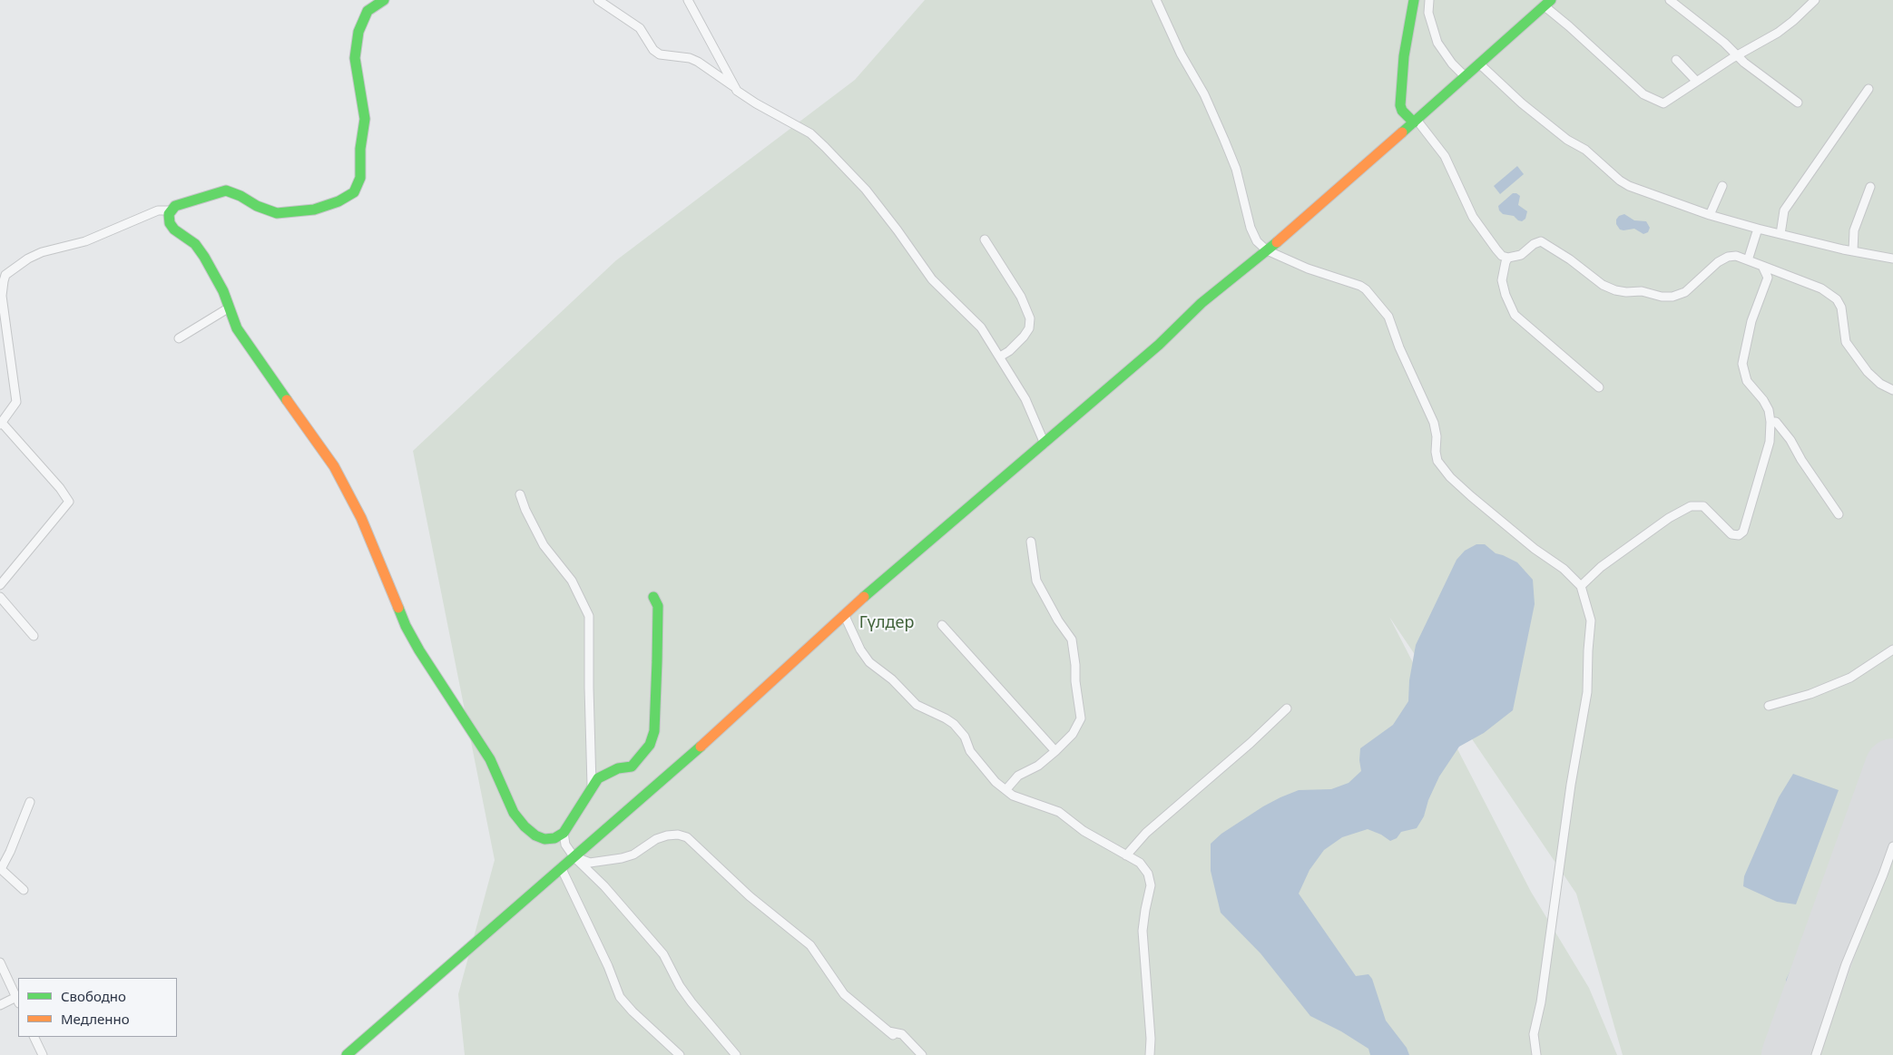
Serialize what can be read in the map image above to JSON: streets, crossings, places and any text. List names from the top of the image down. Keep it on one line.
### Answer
{"parks":["Гүлдер"],"legend":["Свободно","Медленно"]}
